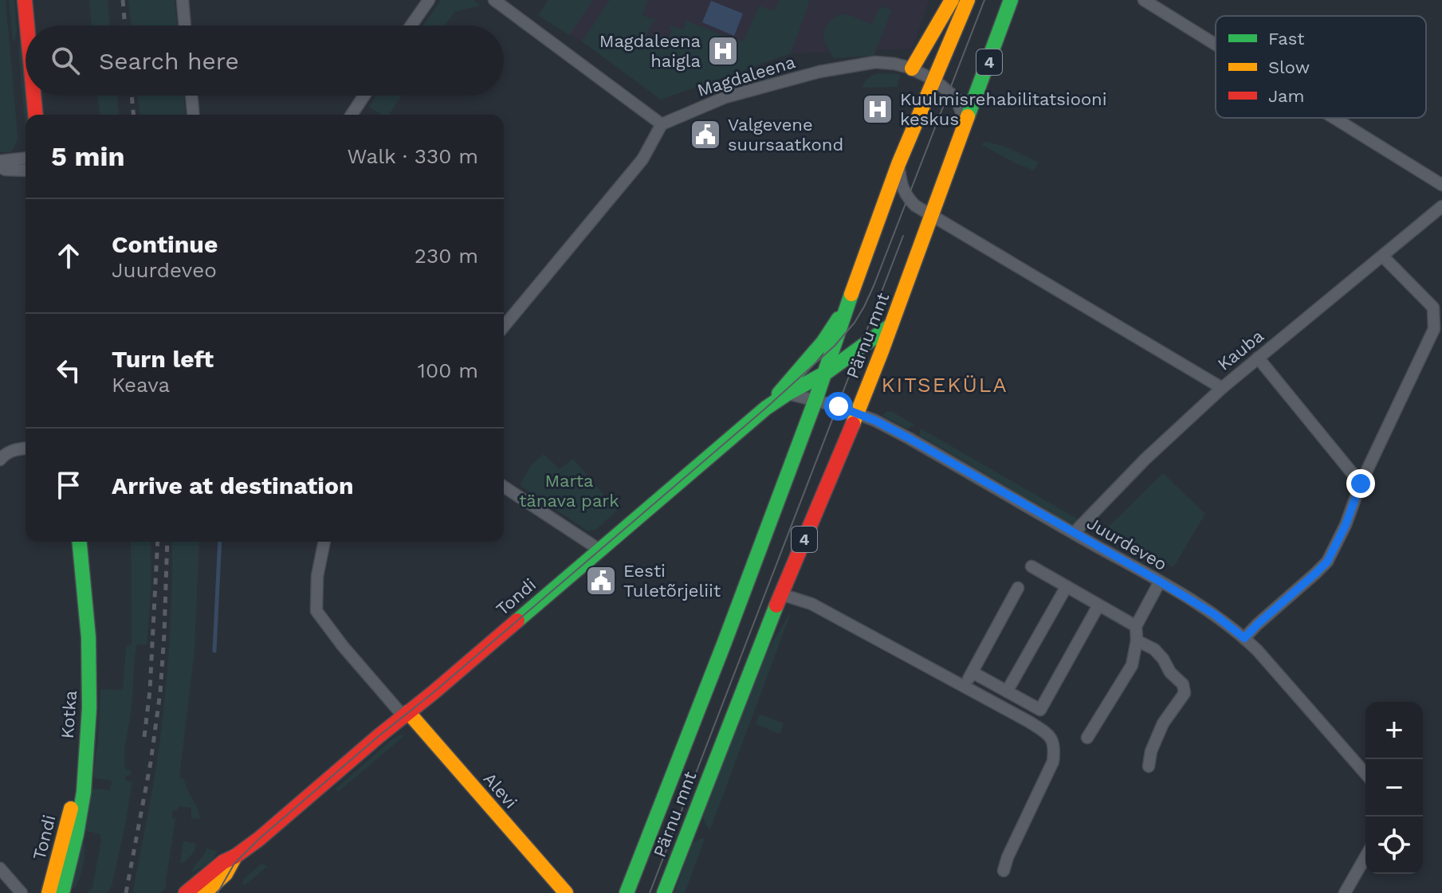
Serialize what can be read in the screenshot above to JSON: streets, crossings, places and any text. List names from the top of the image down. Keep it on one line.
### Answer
{"streets":{"main road":["4","Pärnu mnt","Tondi","Kotka","Alevi"],"street":["Magdaleena","Kauba","Juurdeveo"]},"crossings":[["Magdaleena","Pärnu mnt"],["Pärnu mnt","Juurdeveo"],["Pärnu mnt","Tondi"],["Kauba","Juurdeveo"],["Juurdeveo","Tondi"],["Tondi","Kotka"],["Tondi","Alevi"]],"districts":["KITSEKÜLA"],"parks":["Marta tänava park"],"places":{"hospital":["Magdaleena haigla","Kuulmisrehabilitatsiooni keskus"],"public building":["Valgevene suursaatkond","Eesti Tuletõrjeliit"]},"legend":["Fast","Slow","Jam"],"page":{"search":"Search here","heading":["5 min","Walk · 330 m"],"list":[["Continue","Juurdeveo","230 m"],["Turn left","Keava","100 m"],"Arrive at destination"],"map_buttons":["+","−"]}}
